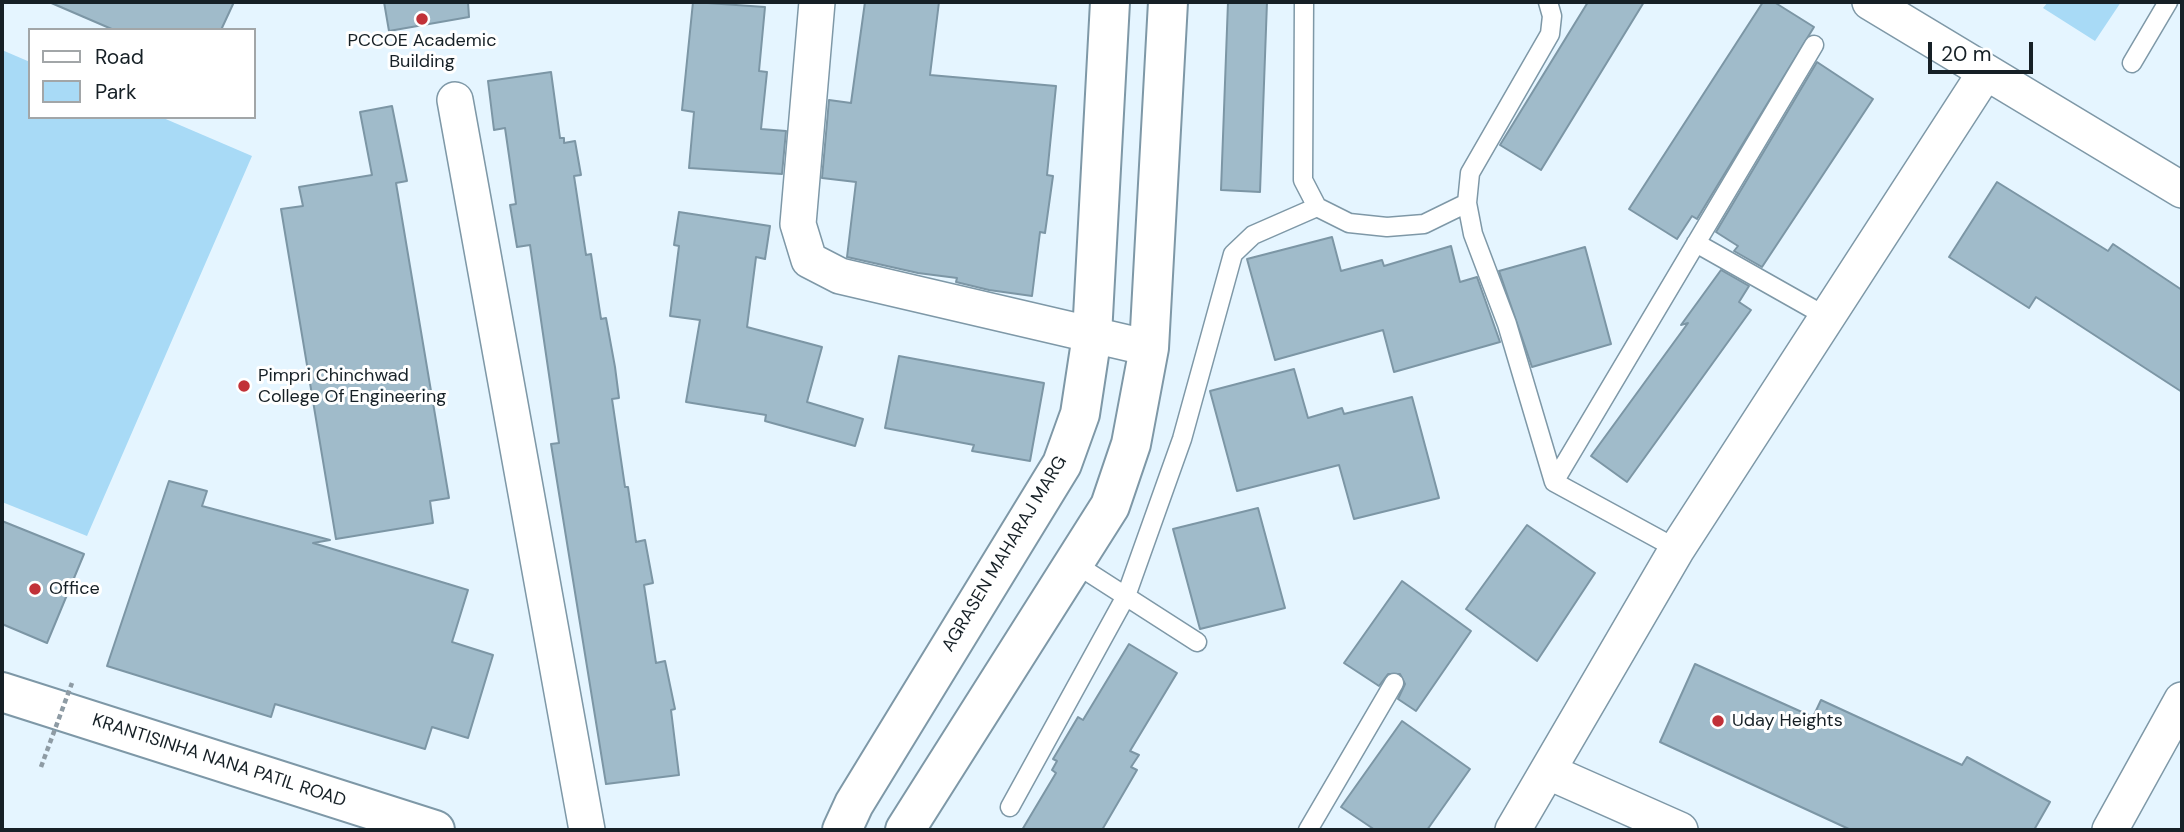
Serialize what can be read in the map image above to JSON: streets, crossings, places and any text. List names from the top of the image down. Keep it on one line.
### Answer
{"streets":{"main road":["AGRASEN MAHARAJ MARG","KRANTISINHA NANA PATIL ROAD"]},"places":["PCCOE Academic Building","Pimpri Chinchwad College Of Engineering","Office","Uday Heights"],"legend":["Road","Park"],"scale_bar":"20 m"}
